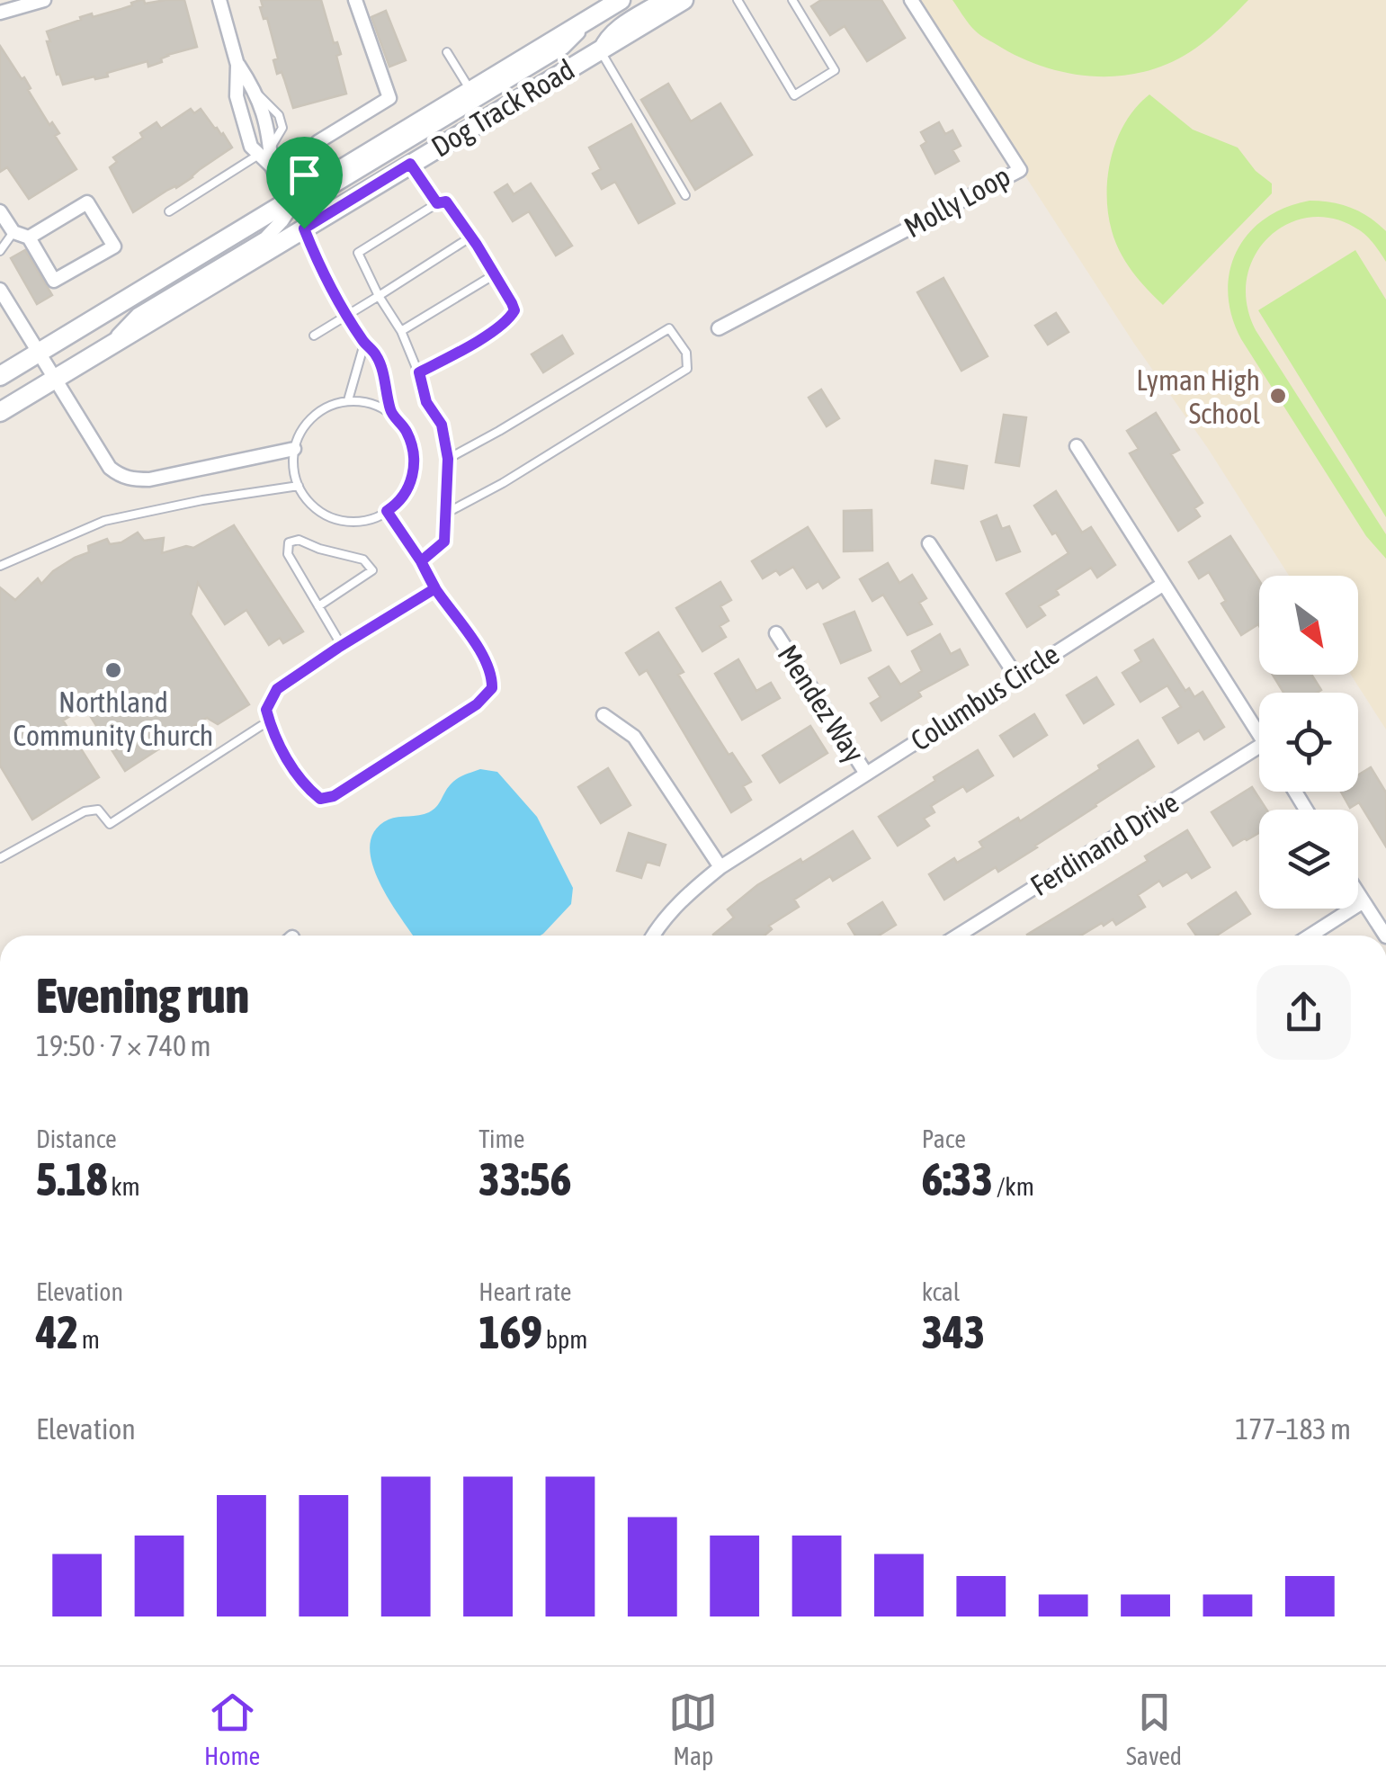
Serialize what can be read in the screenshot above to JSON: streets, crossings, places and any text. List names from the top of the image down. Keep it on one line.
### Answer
{"streets":{"main road":["Dog Track Road"],"street":["Molly Loop","Columbus Circle","Mendez Way","Ferdinand Drive"]},"crossings":[["Columbus Circle","Mendez Way"]],"places":["Lyman High School","Northland Community Church"],"north":"bottom right","page":{"heading":["Evening run","19:50 · 7 × 740 m"],"stats":[["Distance","5.18 km"],["Time","33:56"],["Pace","6:33 /km"],["Elevation","42 m"],["Heart rate","169 bpm"],["kcal","343"]],"chart":["Elevation","177–183 m"],"tabs":["Home","Map","Saved"]}}
